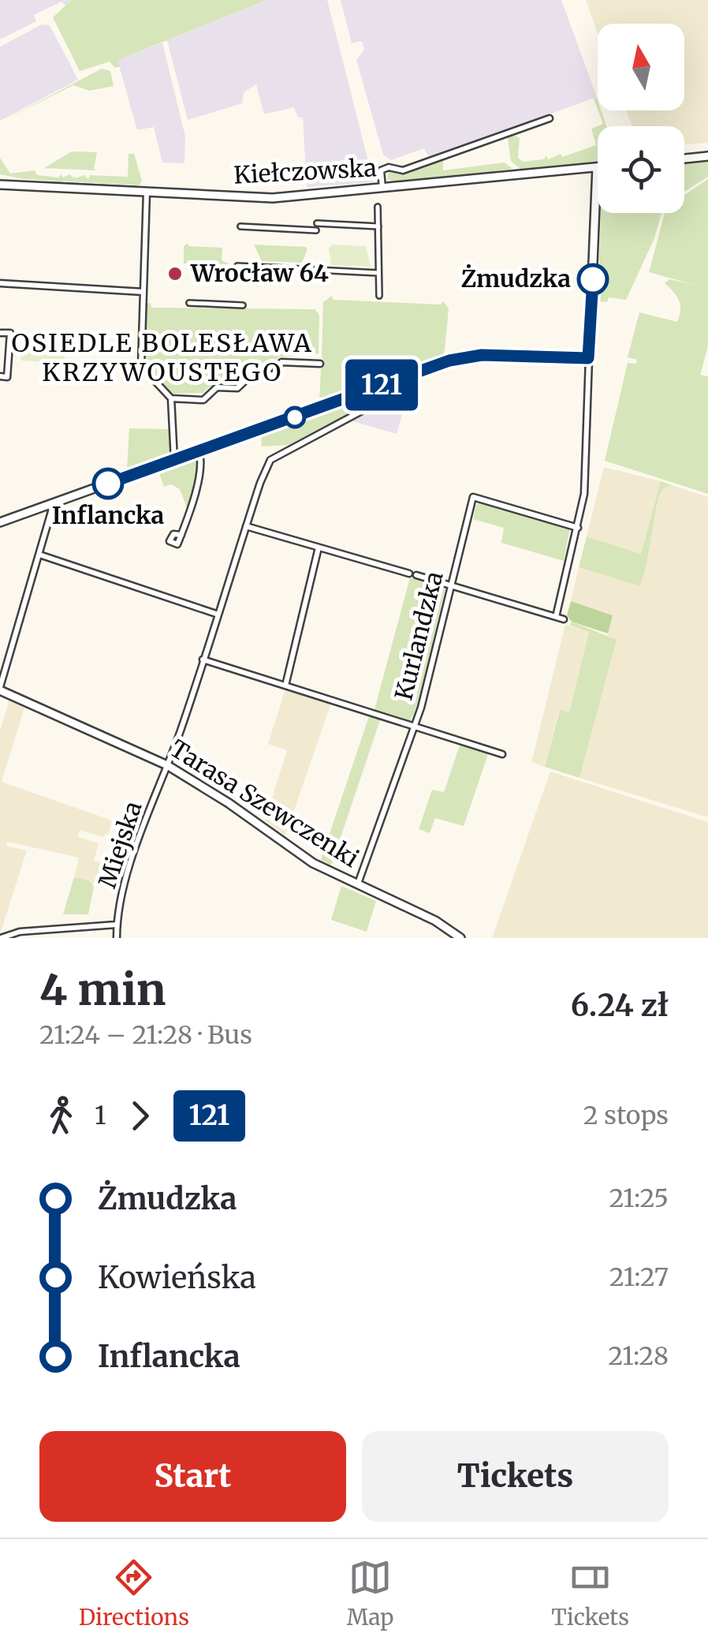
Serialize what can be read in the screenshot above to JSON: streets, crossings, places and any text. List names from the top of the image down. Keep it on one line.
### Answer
{"streets":{"street":["Kiełczowska","Kurlandzka","Tarasa Szewczenki","Miejska"]},"crossings":[["Kurlandzka","Tarasa Szewczenki"],["Tarasa Szewczenki","Miejska"]],"districts":["OSIEDLE BOLESŁAWA KRZYWOUSTEGO"],"places":["Wrocław 64","Żmudzka","Inflancka"],"lines":["bus line 121"],"north":"top","page":{"on_map":"121","heading":["4 min","21:24 – 21:28 · Bus","6.24 zł"],"legs":["1","121","2 stops"],"list":[{"name":"Żmudzka","value":"21:25"},{"name":"Kowieńska","value":"21:27"},{"name":"Inflancka","value":"21:28"}],"buttons":["Start","Tickets"],"tabs":["Directions","Map","Tickets"]}}
